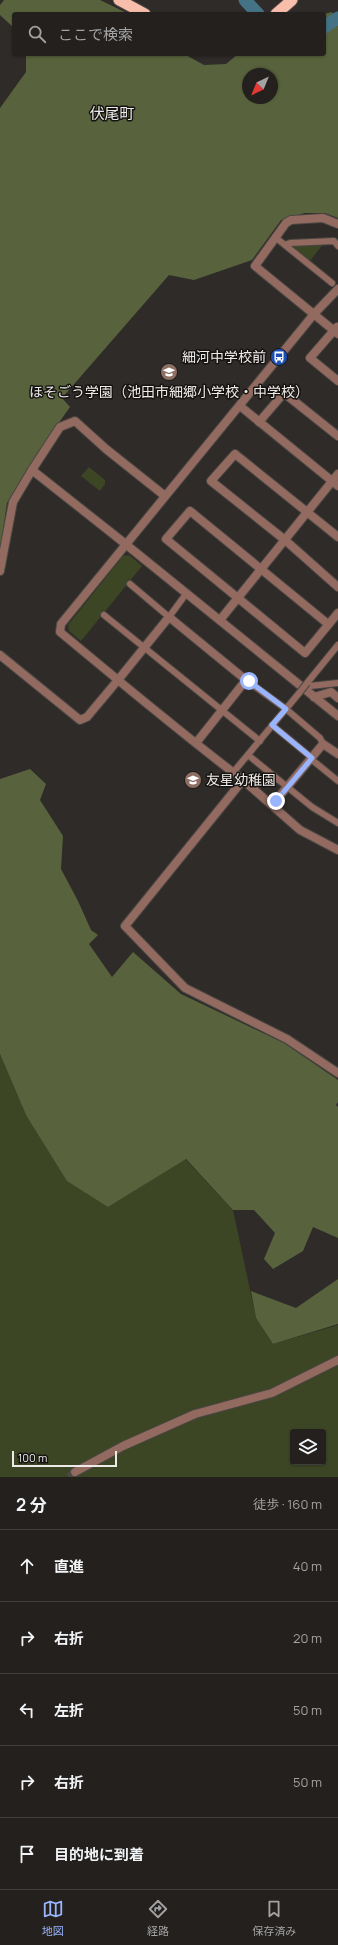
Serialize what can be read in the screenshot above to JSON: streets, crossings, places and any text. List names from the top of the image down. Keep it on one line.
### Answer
{"districts":["伏尾町"],"places":{"bus stop":["細河中学校前"],"school or university":["ほそごう学園（池田市細郷小学校・中学校）","友星幼稚園"]},"scale_bar":"100 m","north":"bottom left","page":{"search":"ここで検索","scale":"100 m","heading":["2 分","徒歩 · 160 m"],"list":[["直進","40 m"],["右折","20 m"],["左折","50 m"],["右折","50 m"],"目的地に到着"],"nav":["地図","経路","保存済み"]}}
